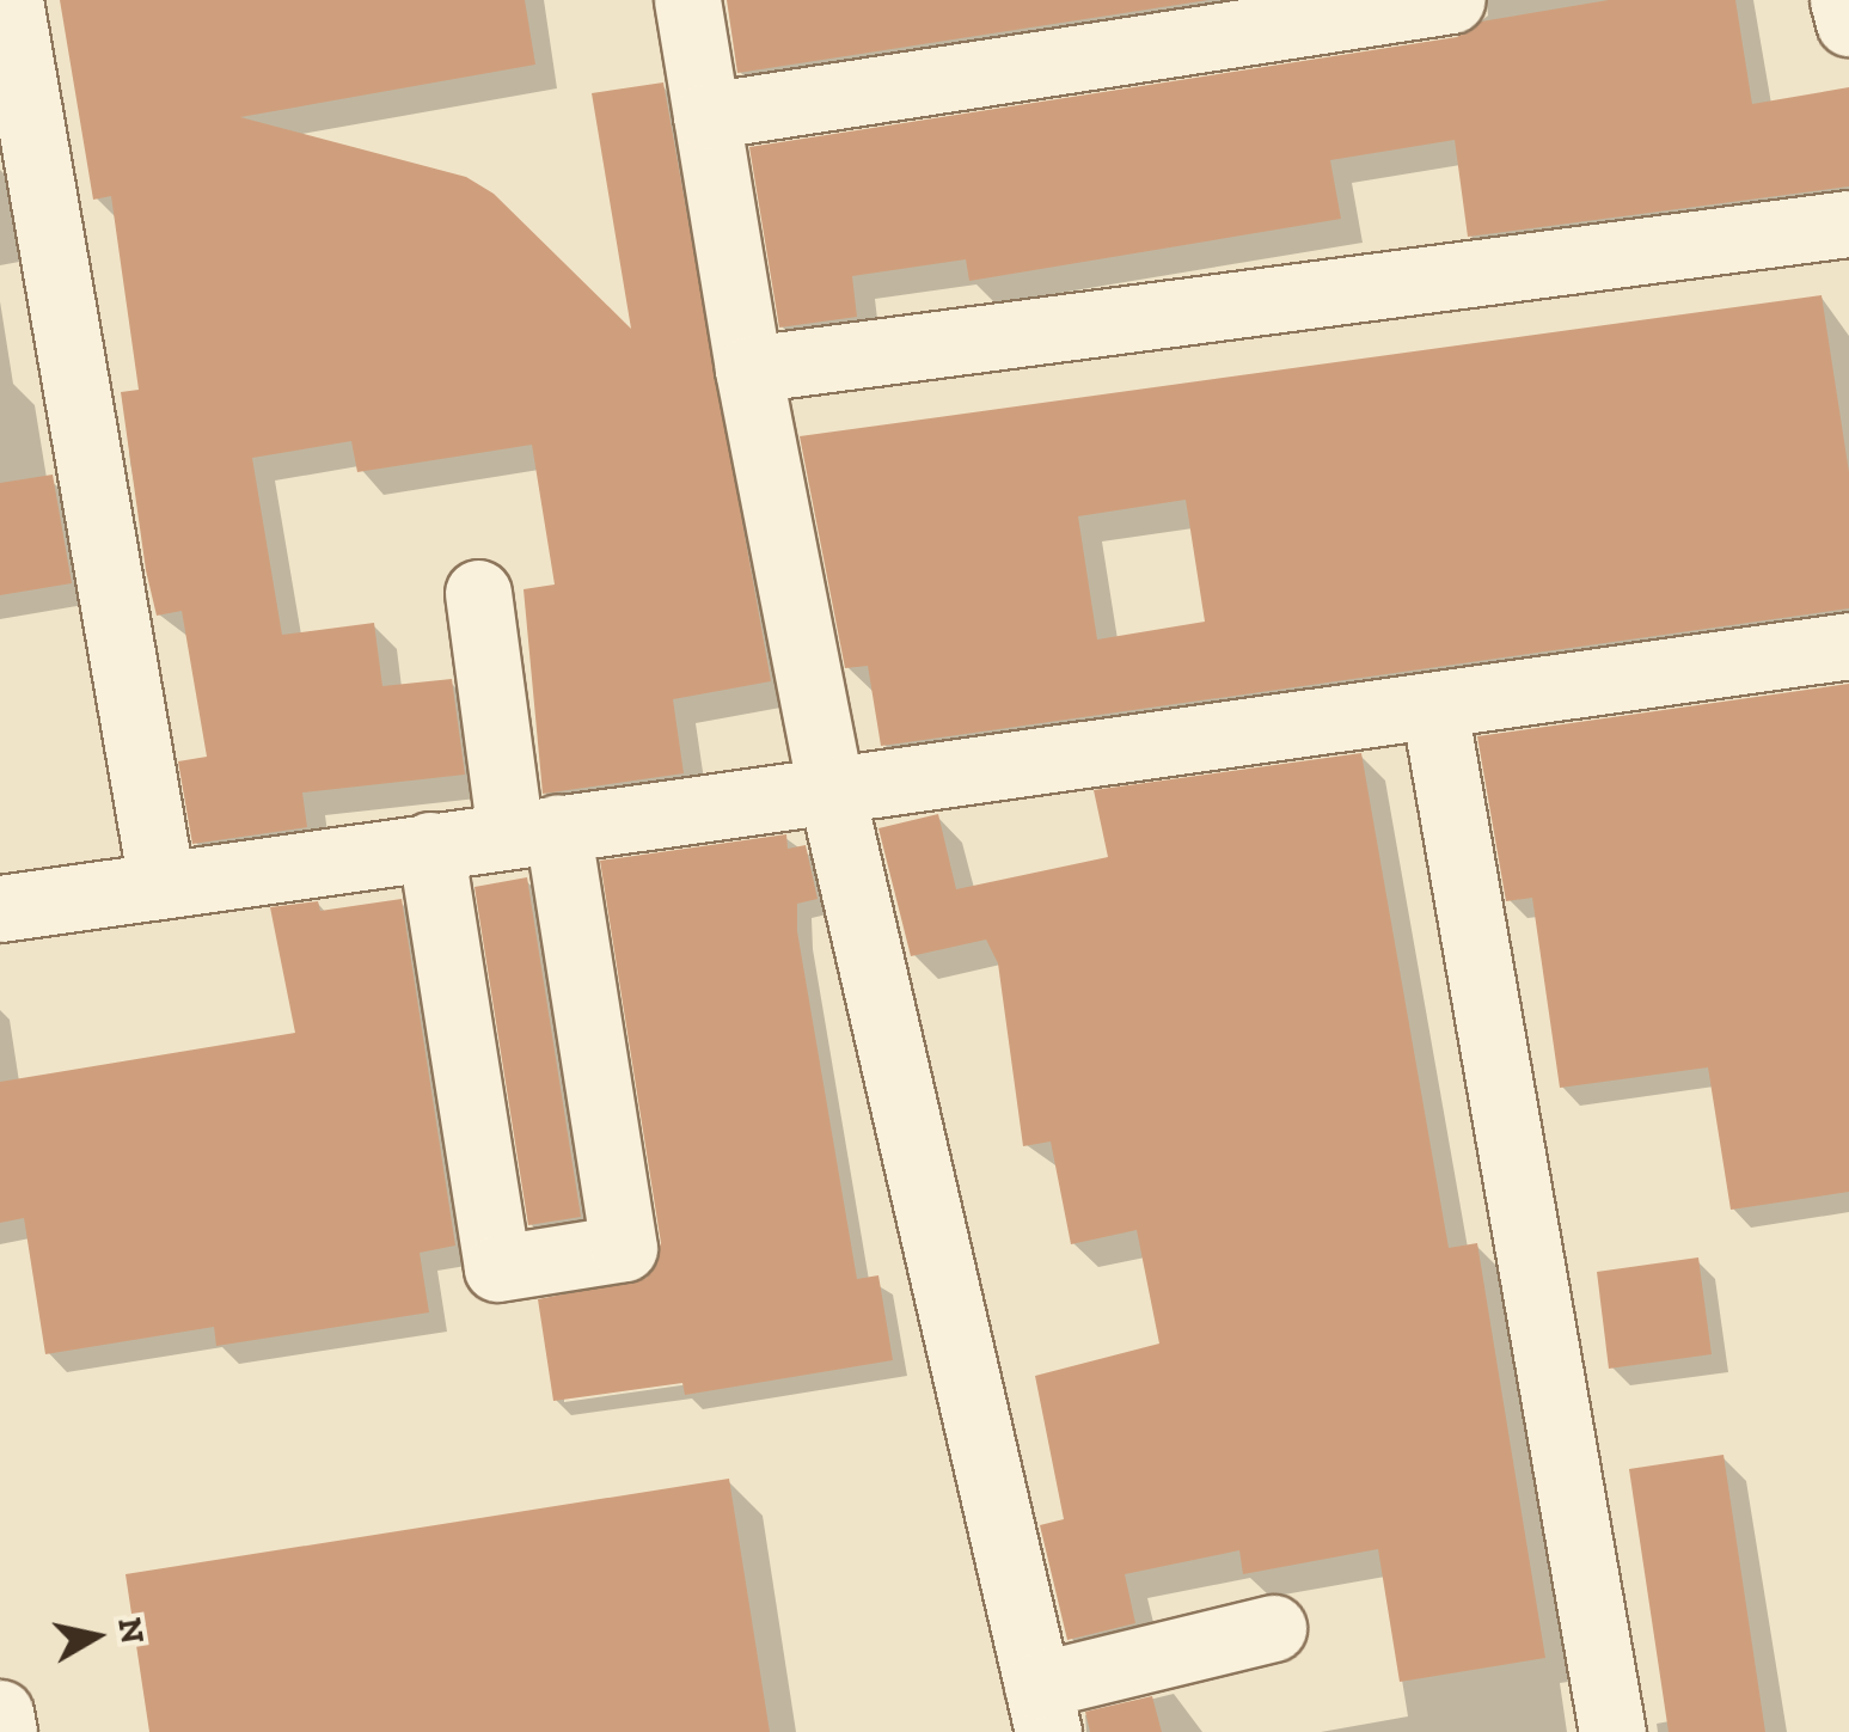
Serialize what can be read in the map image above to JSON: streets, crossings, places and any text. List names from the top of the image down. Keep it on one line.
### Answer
{"north":"right"}
